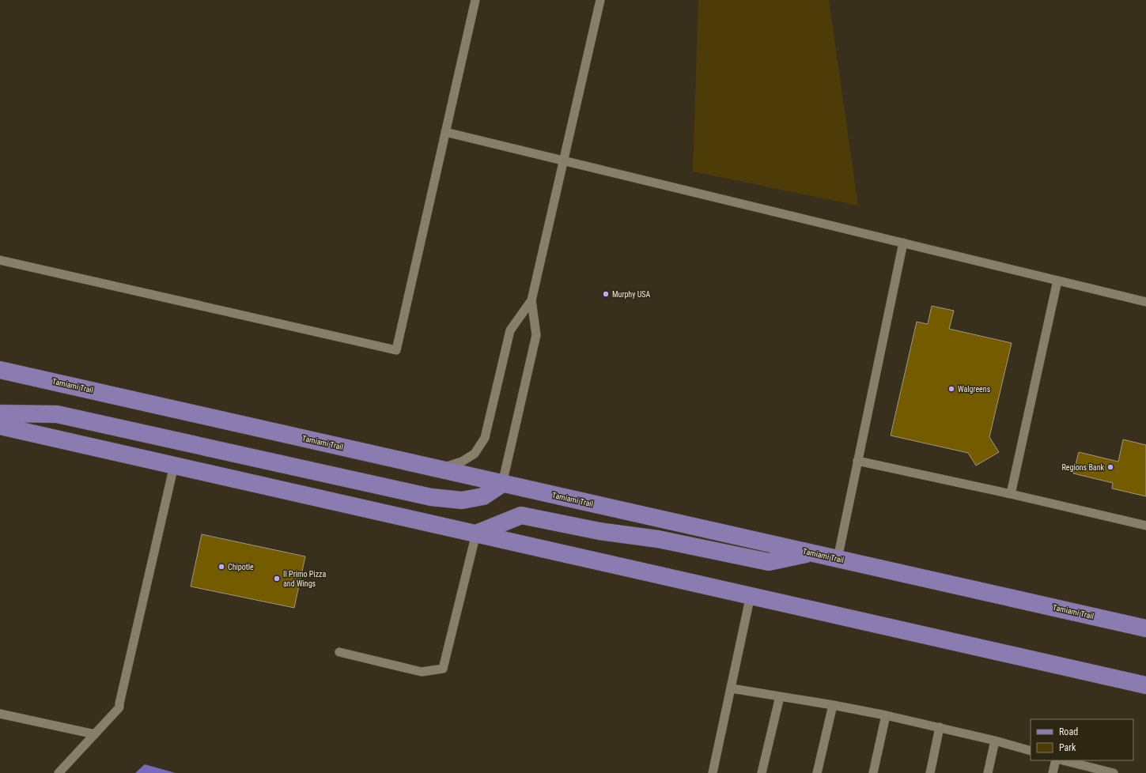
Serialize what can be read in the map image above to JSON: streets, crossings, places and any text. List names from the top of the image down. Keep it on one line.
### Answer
{"streets":{"main road":["Tamiami Trail"]},"places":["Murphy USA","Walgreens","Regions Bank","Chipotle","Il Primo Pizza and Wings"],"legend":["Road","Park"]}
